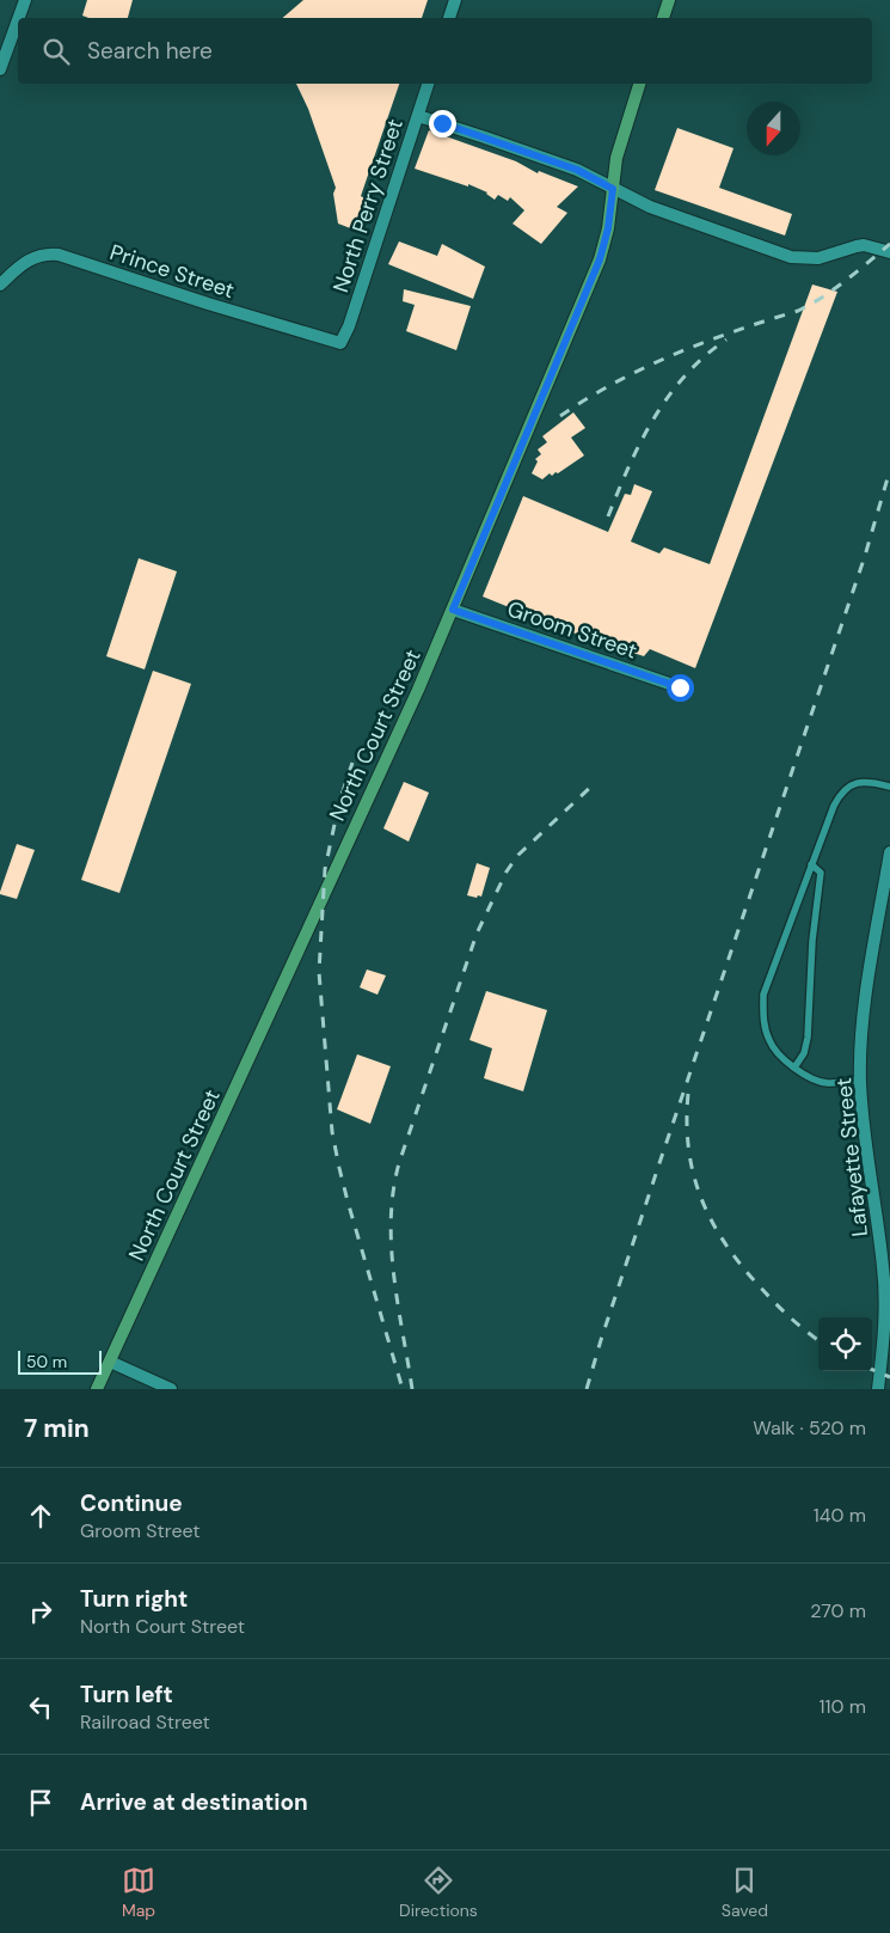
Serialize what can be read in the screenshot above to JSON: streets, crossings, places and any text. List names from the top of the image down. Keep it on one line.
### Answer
{"streets":{"main road":["North Court Street"],"street":["North Perry Street","Prince Street","Groom Street","Lafayette Street"]},"crossings":[["North Perry Street","Prince Street"],["Groom Street","North Court Street"]],"scale_bar":"50 m","north":"bottom","page":{"search":"Search here","scale":"50 m","heading":["7 min","Walk · 520 m"],"list":[["Continue","Groom Street","140 m"],["Turn right","North Court Street","270 m"],["Turn left","Railroad Street","110 m"],"Arrive at destination"],"nav":["Map","Directions","Saved"]}}
